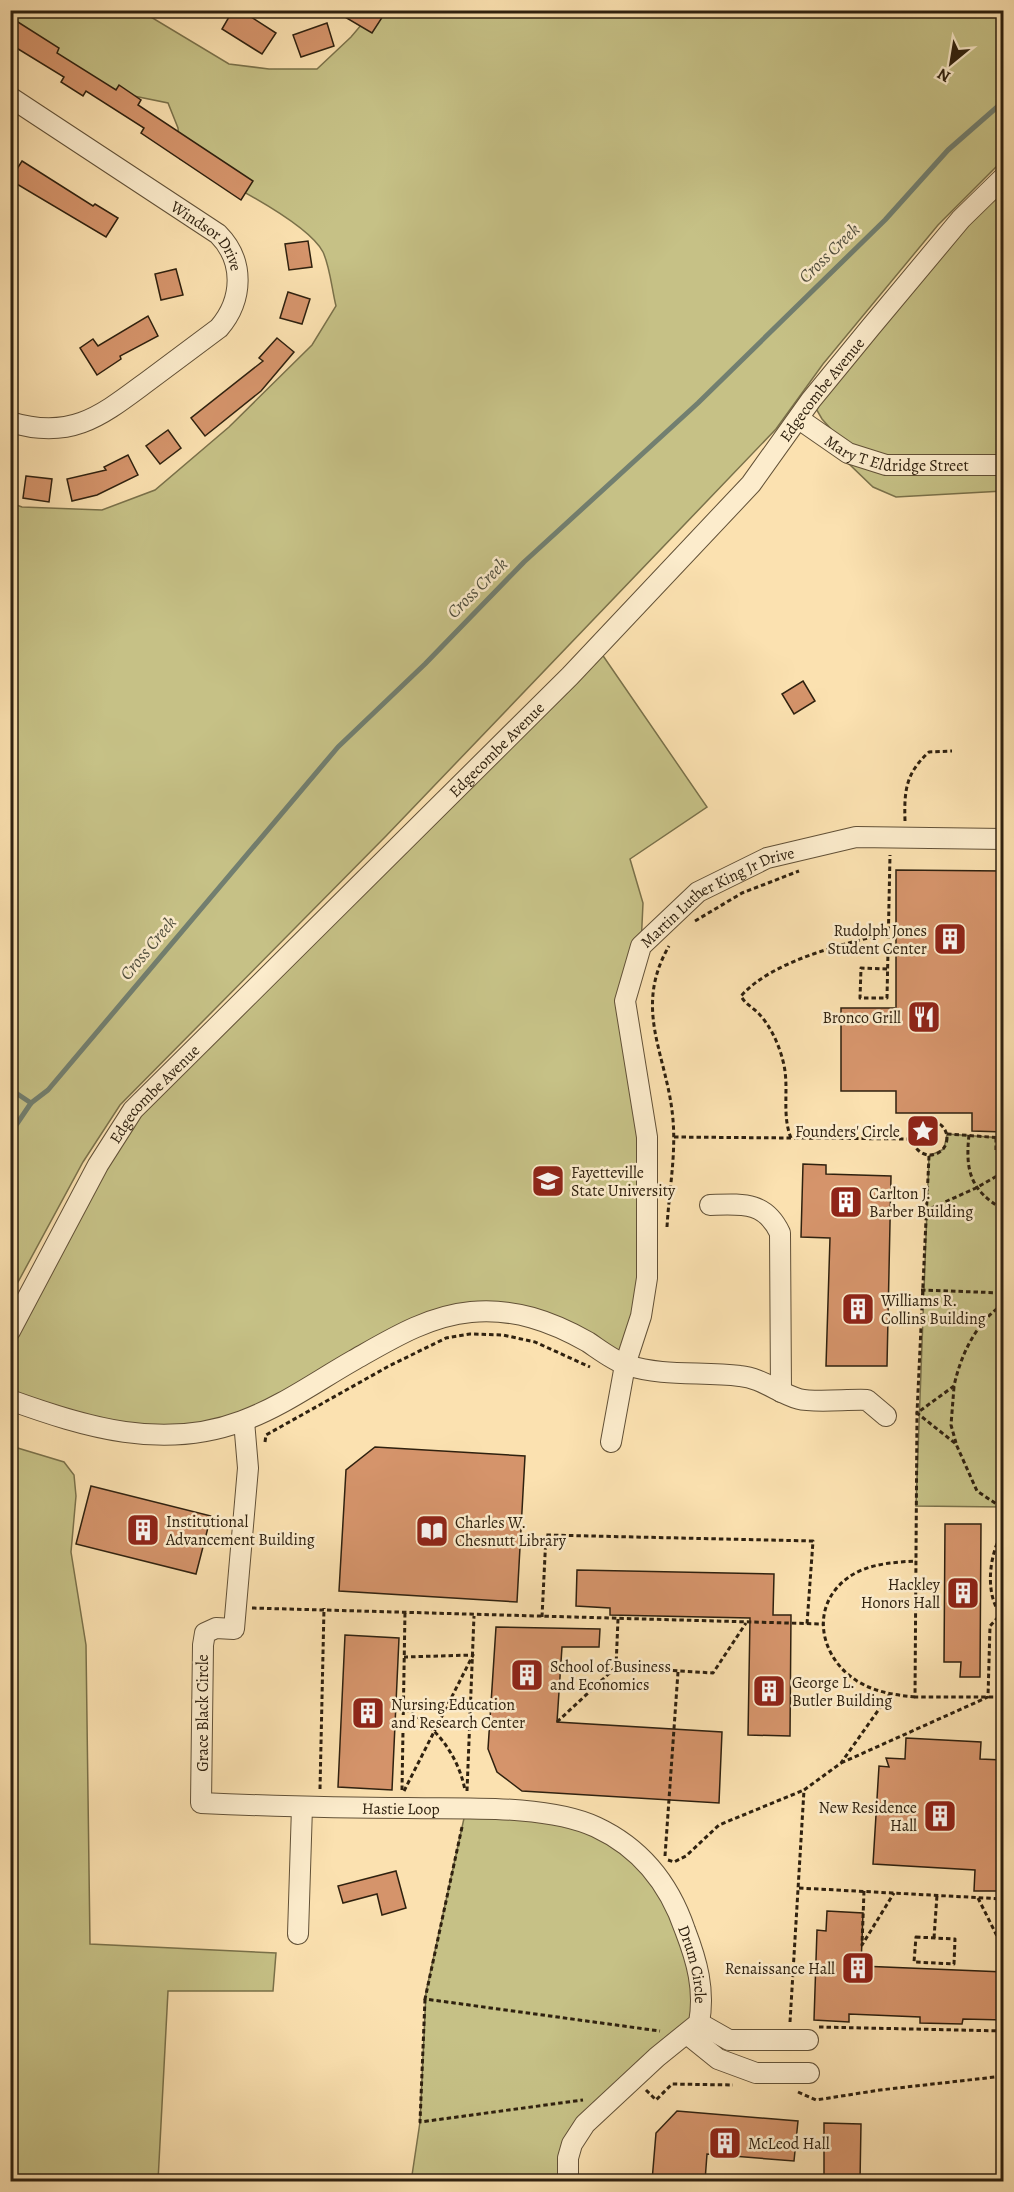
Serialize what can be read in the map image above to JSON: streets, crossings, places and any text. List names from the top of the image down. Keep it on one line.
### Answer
{"streets":{"street":["Windsor Drive","Edgecombe Avenue","Mary T Eldridge Street","Martin Luther King Jr Drive","Grace Black Circle","Hastie Loop","Drum Circle"]},"crossings":[["Edgecombe Avenue","Mary T Eldridge Street"],["Grace Black Circle","Hastie Loop"],["Hastie Loop","Drum Circle"]],"water":["Cross Creek"],"places":{"building":["Rudolph Jones Student Center","Carlton J. Barber Building","Williams R. Collins Building","Institutional Advancement Building","Hackley Honors Hall","School of Business and Economics","George L. Butler Building","Nursing Education and Research Center","New Residence Hall","Renaissance Hall","McLeod Hall"],"restaurant":["Bronco Grill"],"place":["Founders' Circle"],"school or university":["Fayetteville State University"],"library":["Charles W. Chesnutt Library"]},"north":"bottom left"}
